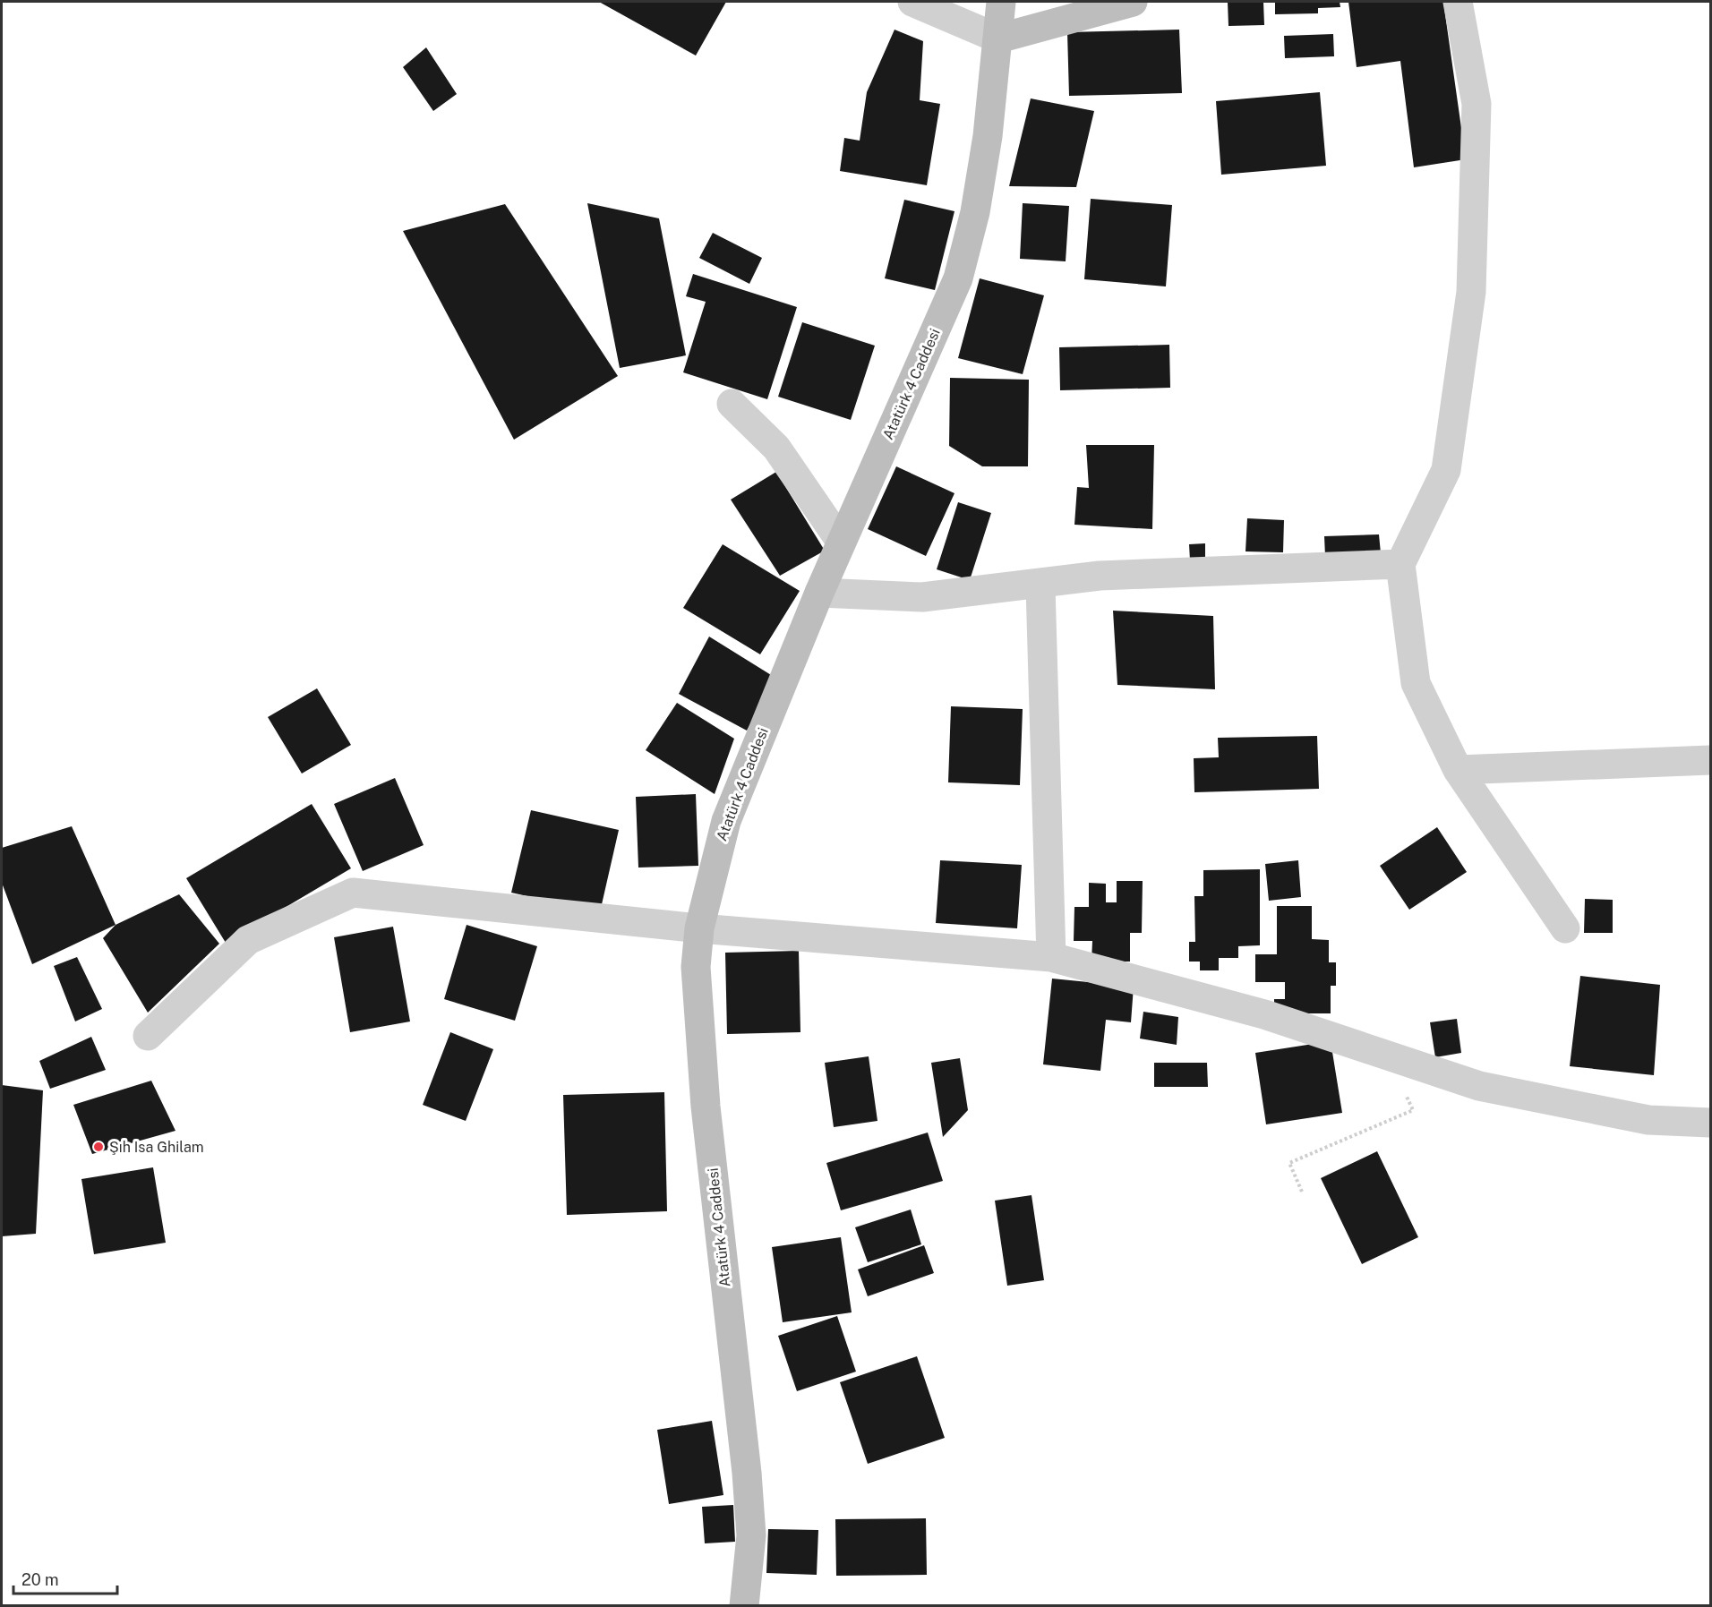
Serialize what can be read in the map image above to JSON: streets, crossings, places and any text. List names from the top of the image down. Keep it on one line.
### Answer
{"streets":{"street":["Atatürk 4 Caddesi"]},"places":["Şıh Isa Ghilam"],"scale_bar":"20 m"}
